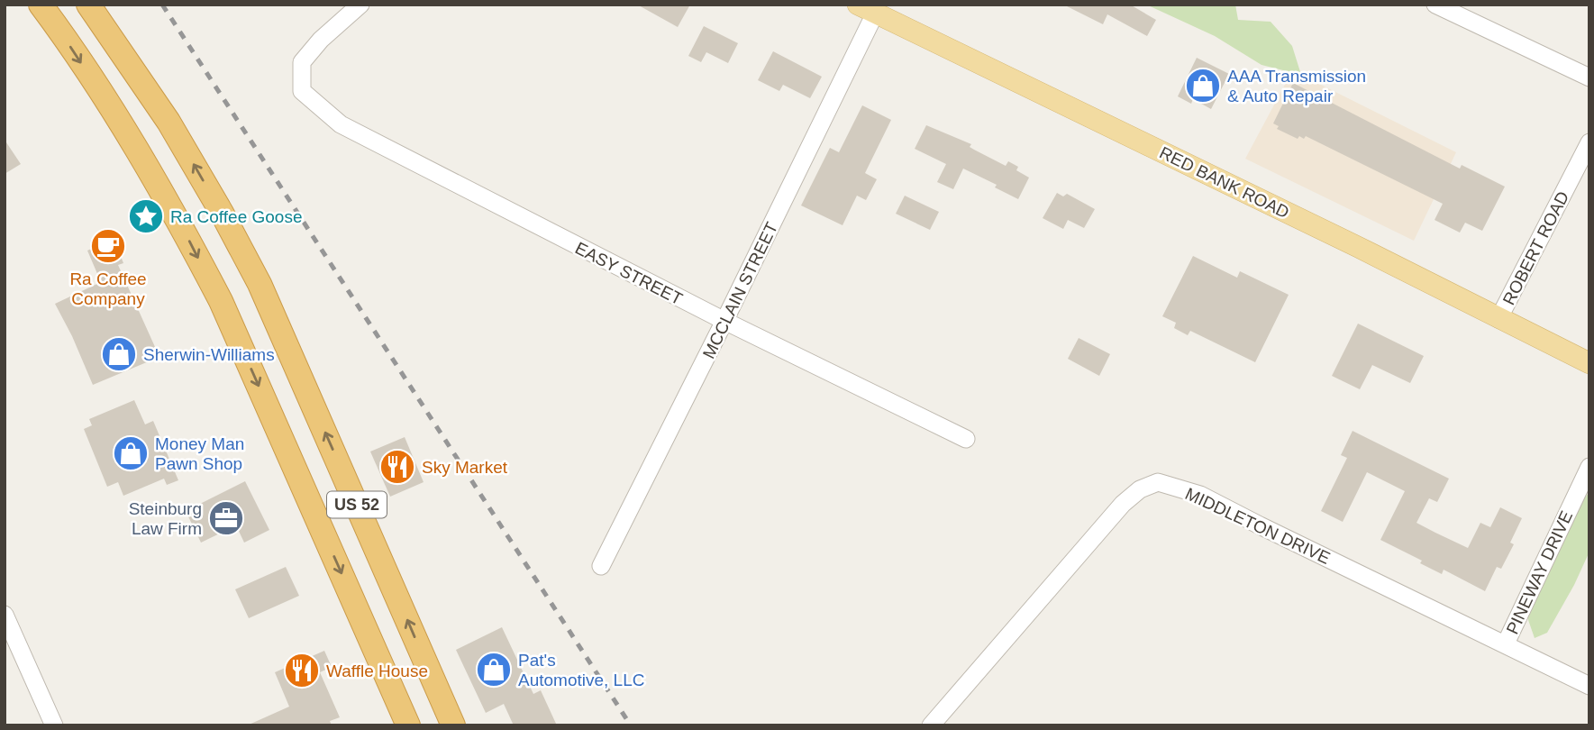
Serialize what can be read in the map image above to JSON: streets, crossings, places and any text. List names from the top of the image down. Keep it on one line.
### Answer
{"streets":{"highway":["US 52"],"main road":["RED BANK ROAD"],"street":["ROBERT ROAD","EASY STREET","MCCLAIN STREET","MIDDLETON DRIVE","PINEWAY DRIVE"]},"crossings":[["RED BANK ROAD","ROBERT ROAD"],["RED BANK ROAD","MCCLAIN STREET"],["EASY STREET","MCCLAIN STREET"],["MIDDLETON DRIVE","PINEWAY DRIVE"]],"places":{"shop":["AAA Transmission & Auto Repair","Sherwin-Williams","Money Man Pawn Shop","Pat's Automotive, LLC"],"place":["Ra Coffee Goose"],"cafe":["Ra Coffee Company"],"restaurant":["Sky Market","Waffle House"],"office":["Steinburg Law Firm"]}}
